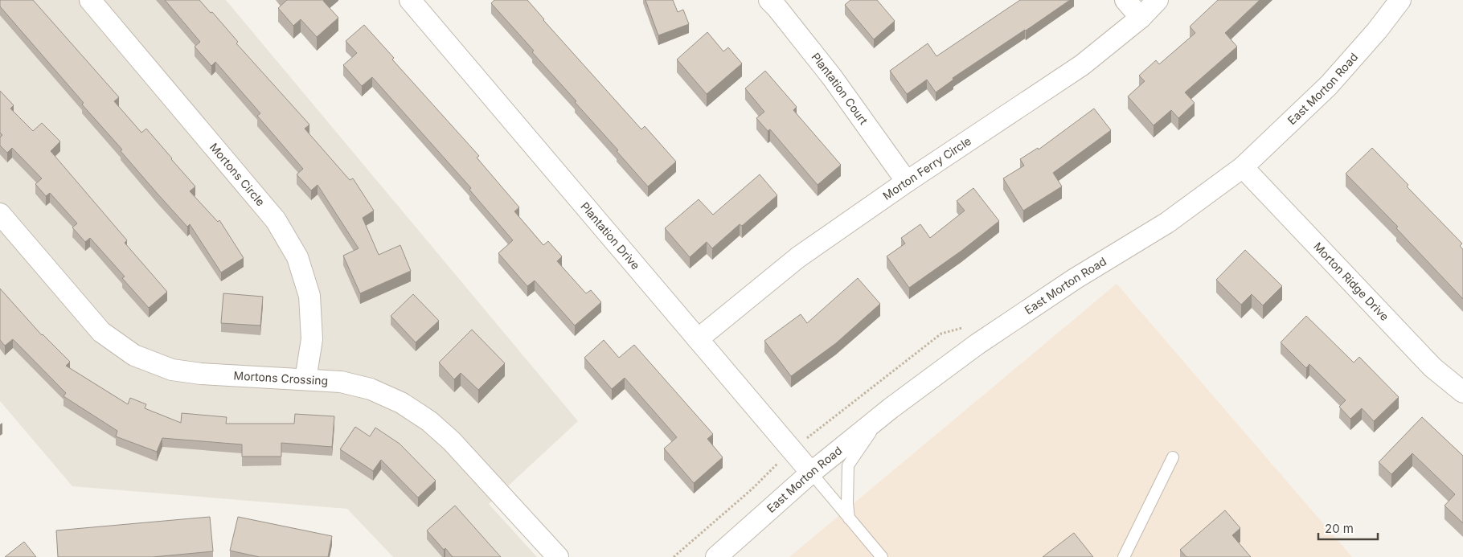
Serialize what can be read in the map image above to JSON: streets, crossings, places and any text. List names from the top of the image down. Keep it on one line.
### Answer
{"streets":{"street":["East Morton Road","Plantation Court","Morton Ferry Circle","Mortons Circle","Plantation Drive","Morton Ridge Drive","Mortons Crossing"]},"crossings":[["East Morton Road","Plantation Drive"],["East Morton Road","Morton Ridge Drive"],["Plantation Court","Morton Ferry Circle"],["Morton Ferry Circle","Plantation Drive"],["Mortons Circle","Mortons Crossing"]],"scale_bar":"20 m"}
